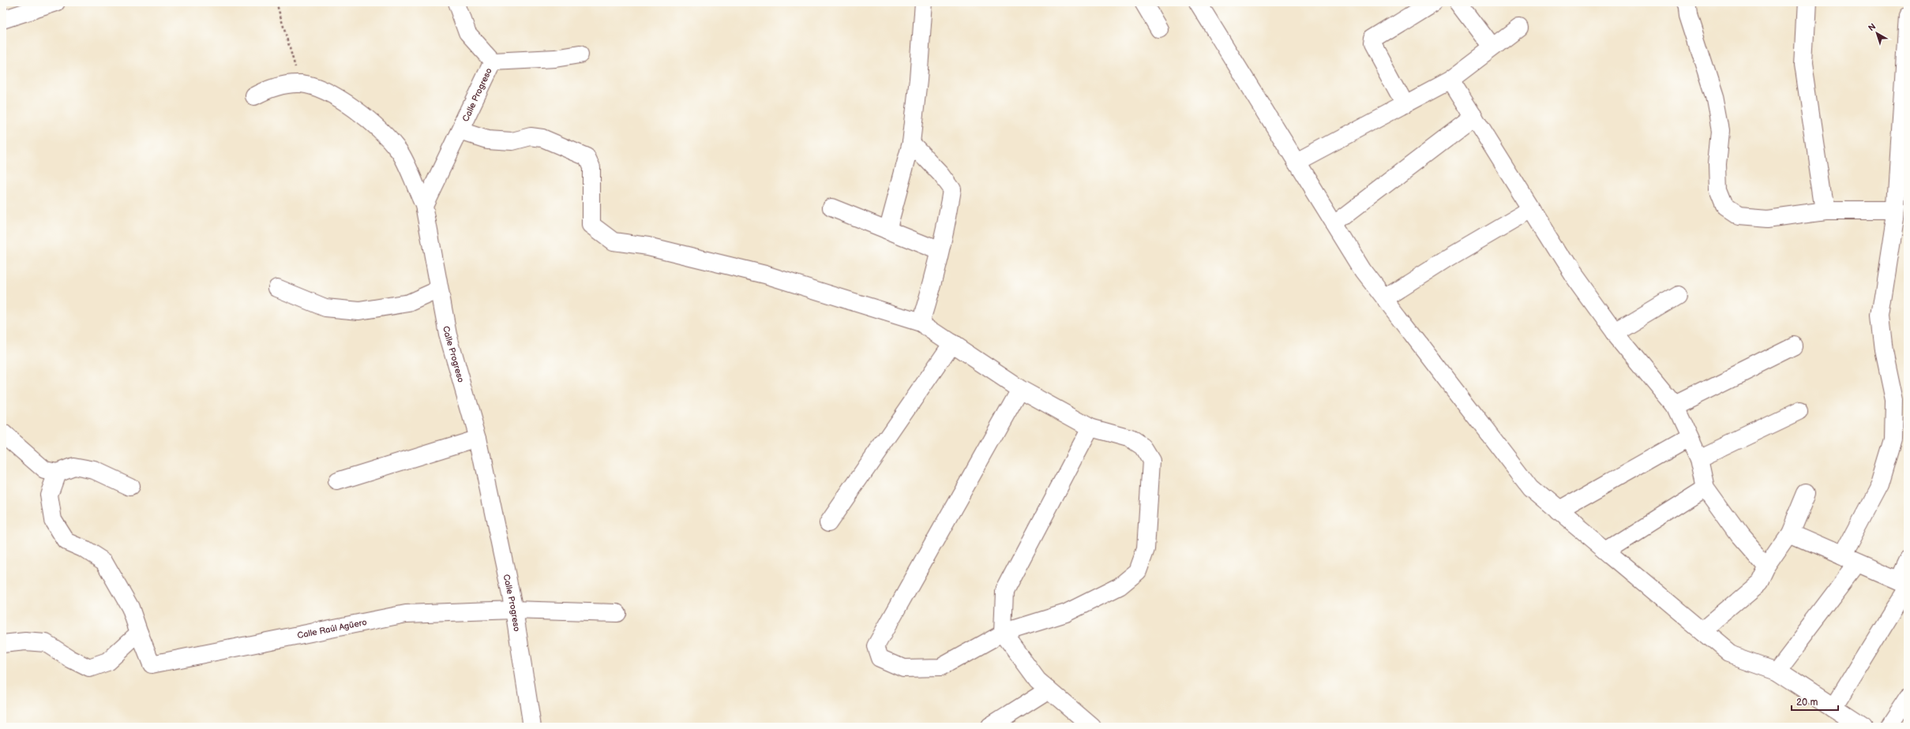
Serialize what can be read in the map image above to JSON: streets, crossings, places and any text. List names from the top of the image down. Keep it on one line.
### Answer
{"streets":{"street":["Calle Progreso","Calle Raúl Agüero"]},"crossings":[["Calle Progreso","Calle Raúl Agüero"]],"scale_bar":"20 m","north":"top left"}
